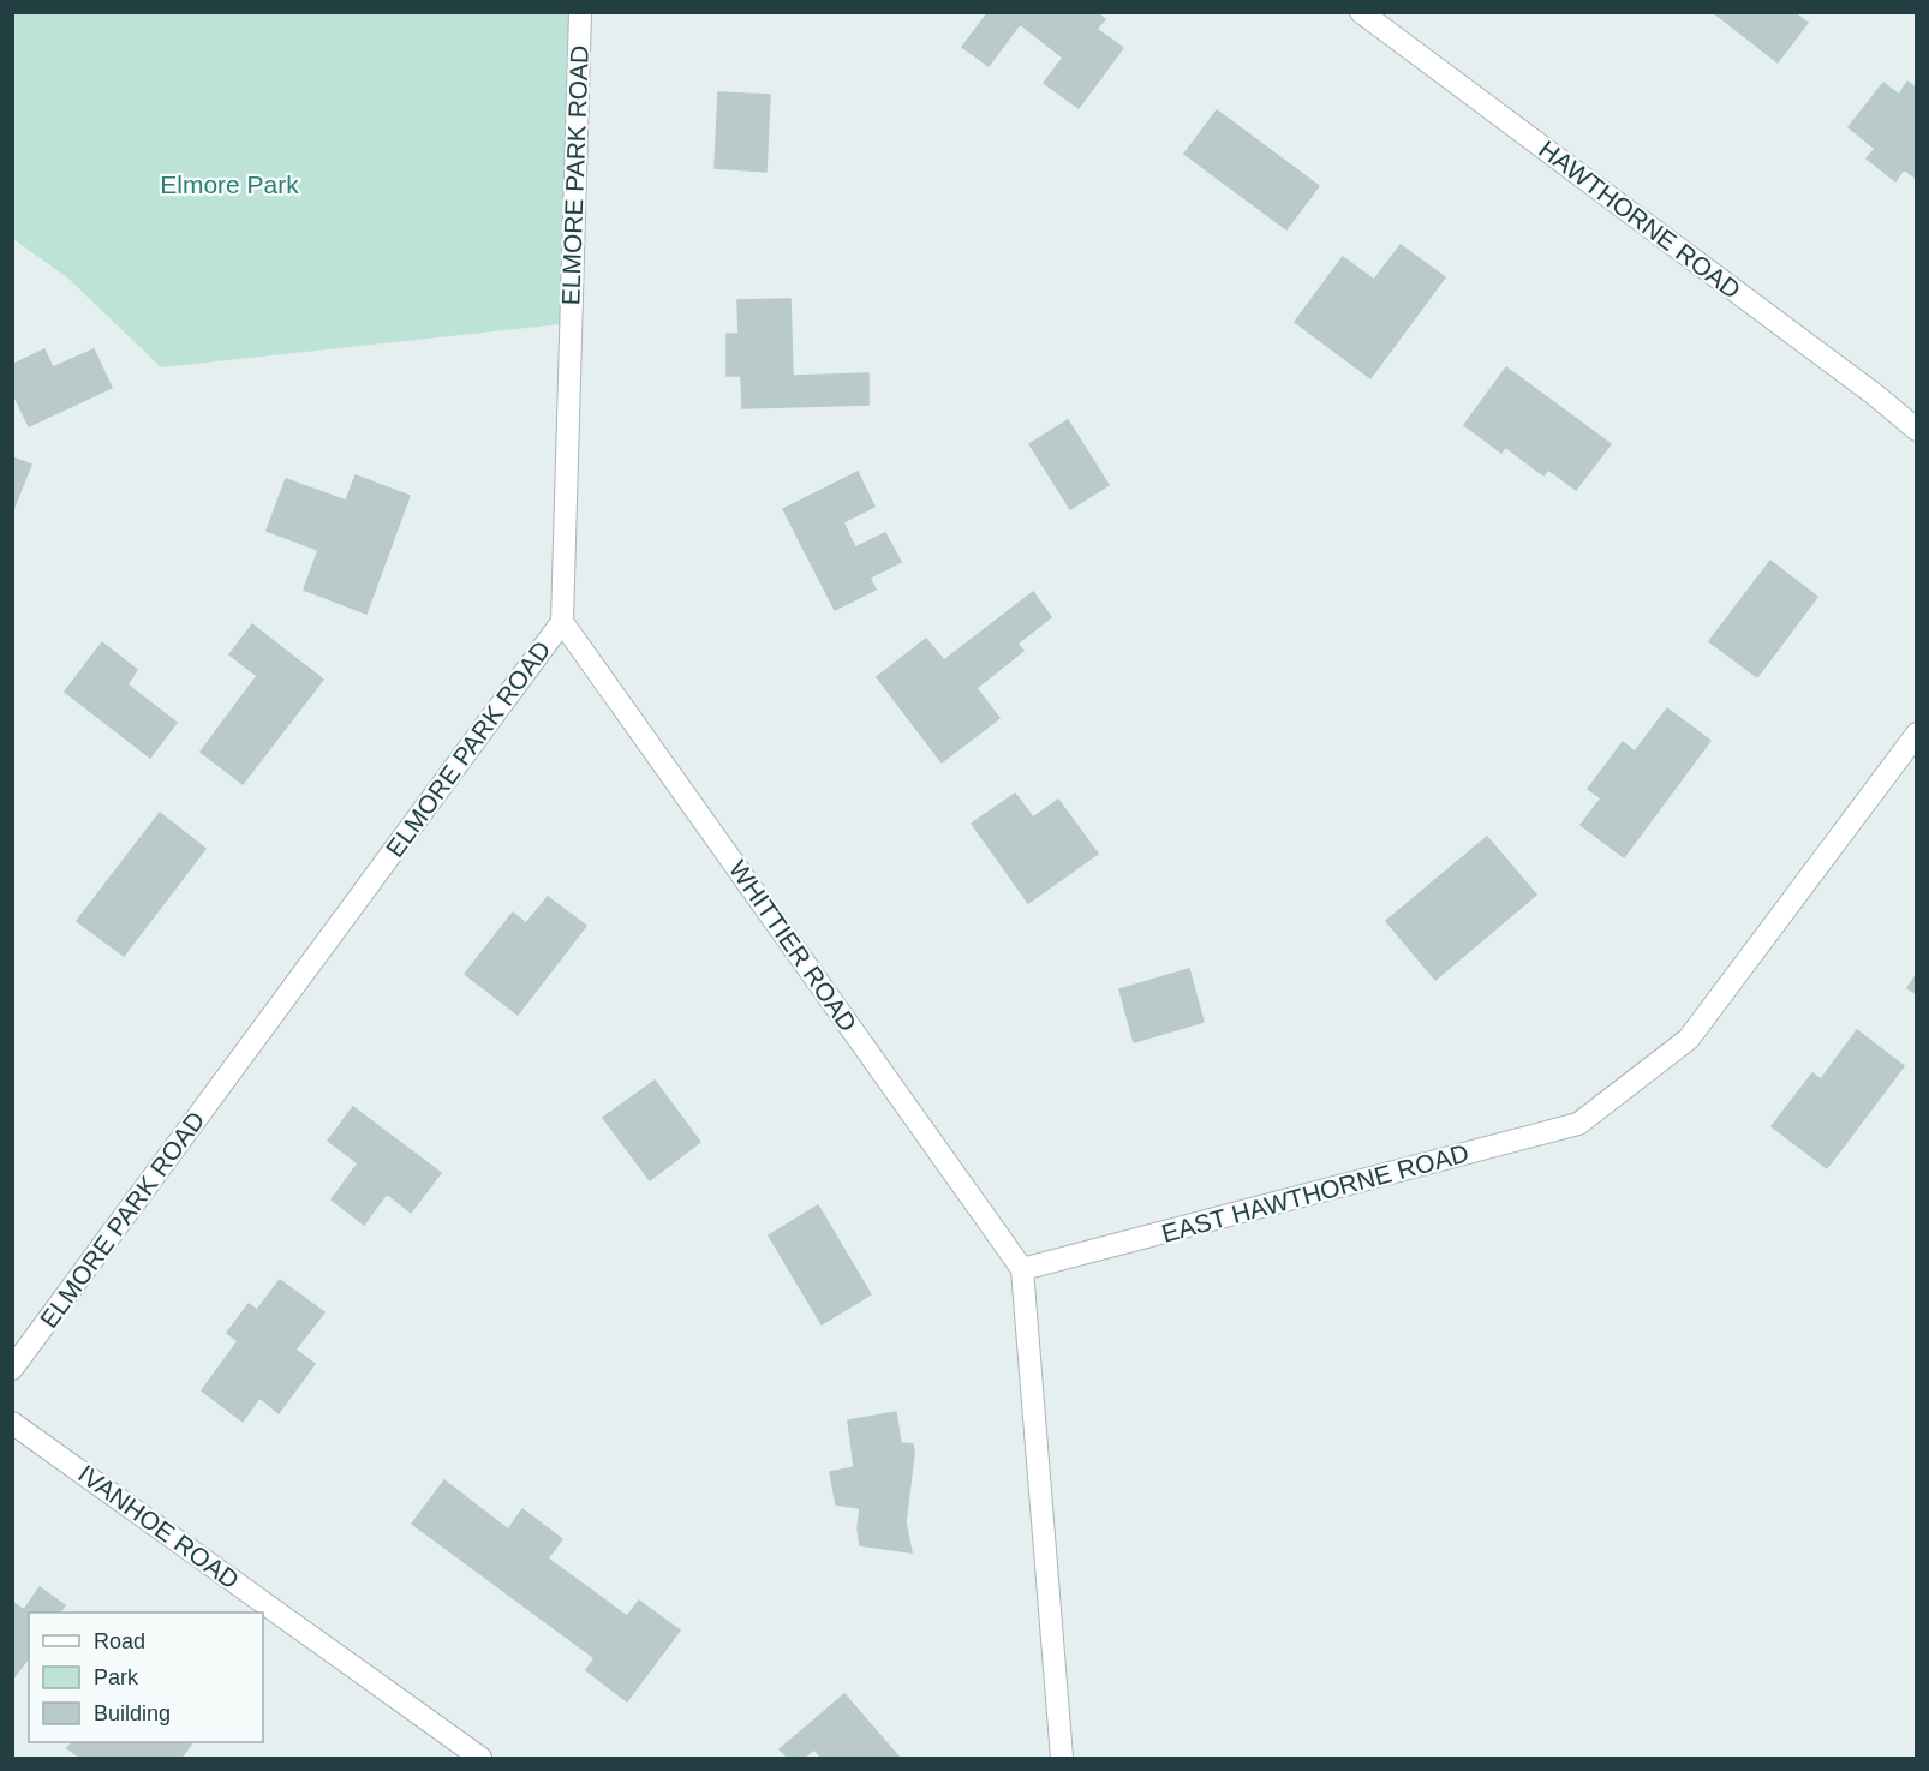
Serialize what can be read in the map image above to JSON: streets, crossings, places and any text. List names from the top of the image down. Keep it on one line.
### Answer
{"streets":{"street":["ELMORE PARK ROAD","HAWTHORNE ROAD","WHITTIER ROAD","EAST HAWTHORNE ROAD","IVANHOE ROAD"]},"crossings":[["ELMORE PARK ROAD","WHITTIER ROAD"],["WHITTIER ROAD","EAST HAWTHORNE ROAD"]],"parks":["Elmore Park"],"legend":["Road","Park","Building"]}
